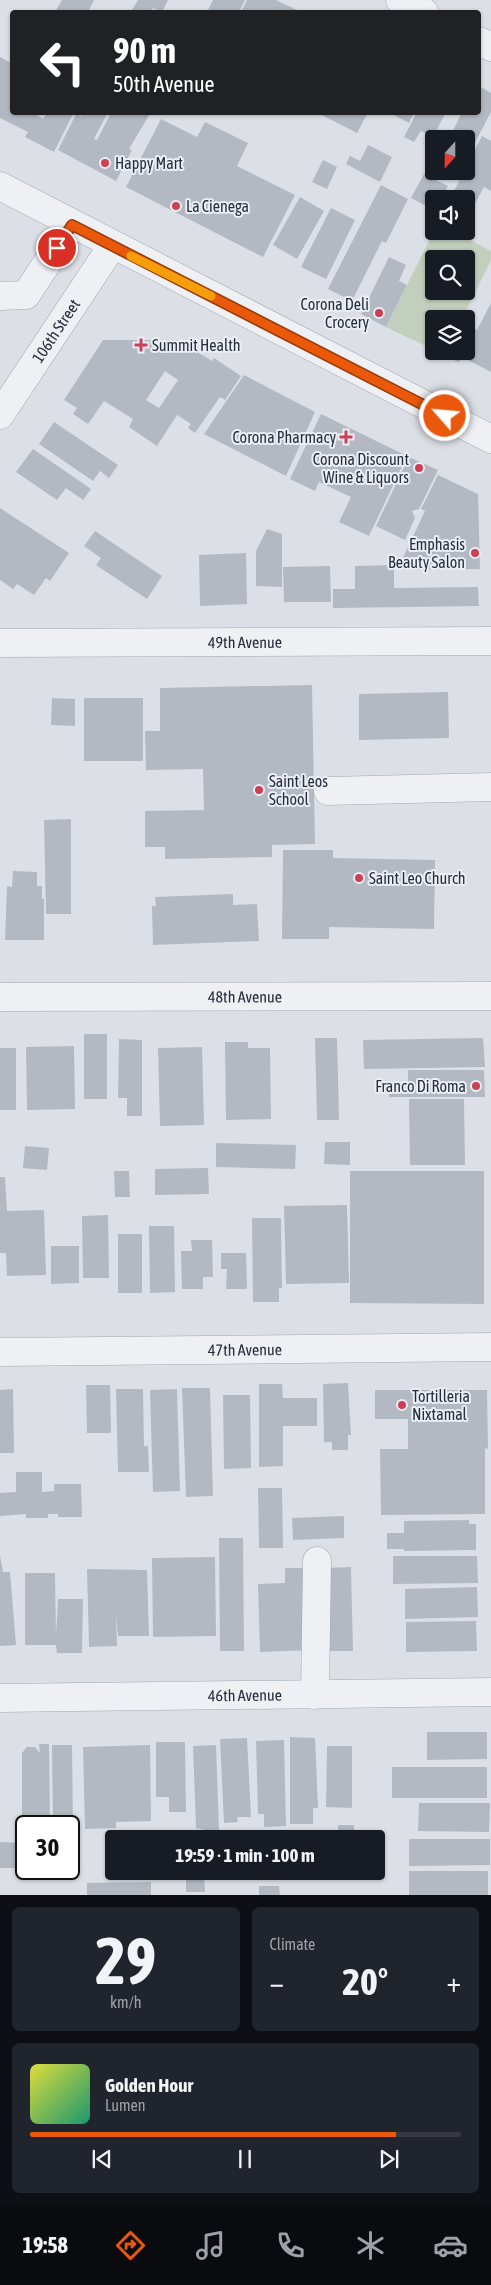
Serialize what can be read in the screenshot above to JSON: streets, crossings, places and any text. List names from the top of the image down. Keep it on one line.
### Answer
{"streets":{"street":["106th Street","49th Avenue","48th Avenue","47th Avenue","46th Avenue"]},"places":{"other":["Happy Mart","La Cienega","Corona Deli Crocery","Corona Discount Wine & Liquors","Emphasis Beauty Salon","Saint Leos School","Saint Leo Church","Franco Di Roma","Tortilleria Nixtamal"],"health":["Summit Health","Corona Pharmacy"]},"north":"bottom","page":{"turn":["90 m","50th Avenue"],"limit":"30","trip":"19:59 · 1 min · 100 m","tile":[["29","km/h"],"Climate"],"heat":["−","20°","+"],"song":["Golden Hour","Lumen"],"tabs":"19:58"}}
